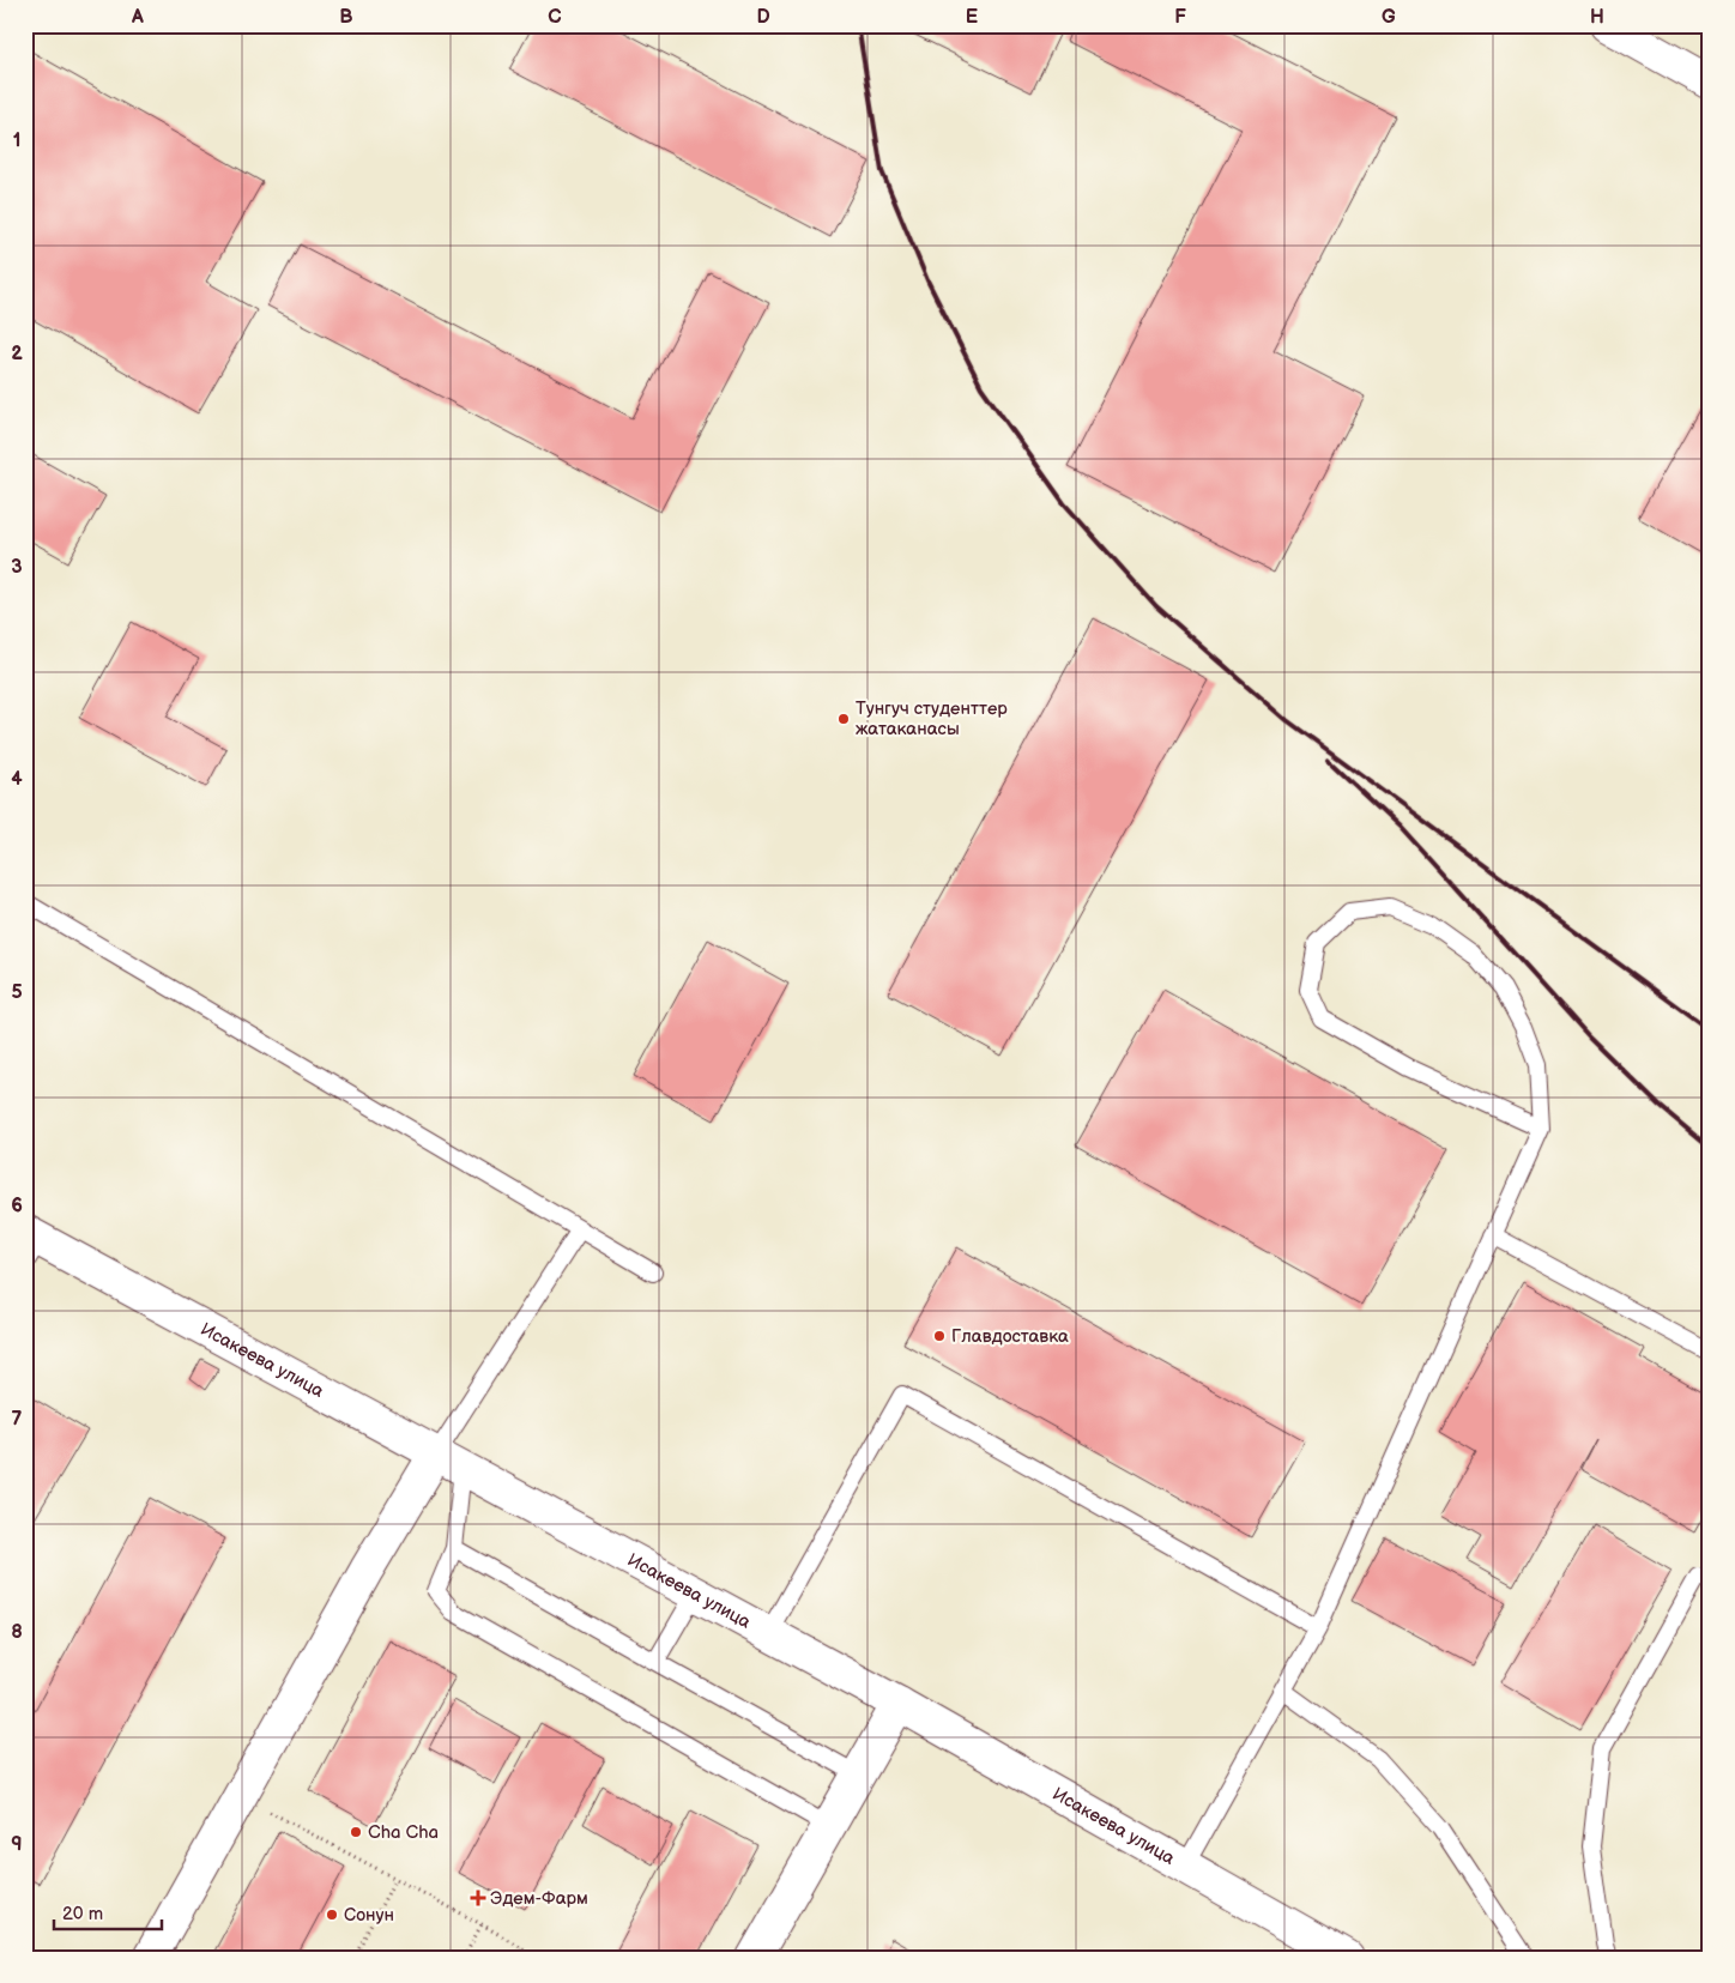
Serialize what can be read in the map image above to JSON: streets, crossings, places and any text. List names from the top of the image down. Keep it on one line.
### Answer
{"streets":{"street":["Исакеева улица"]},"places":{"other":["Тунгуч студенттер жатаканасы","Главдоставка","Cha Cha","Сонун"],"health":["Эдем-Фарм"]},"scale_bar":"20 m","grid":{"columns":["A","B","C","D","E","F","G","H"],"rows":["1","2","3","4","5","6","7","8","9"]}}
